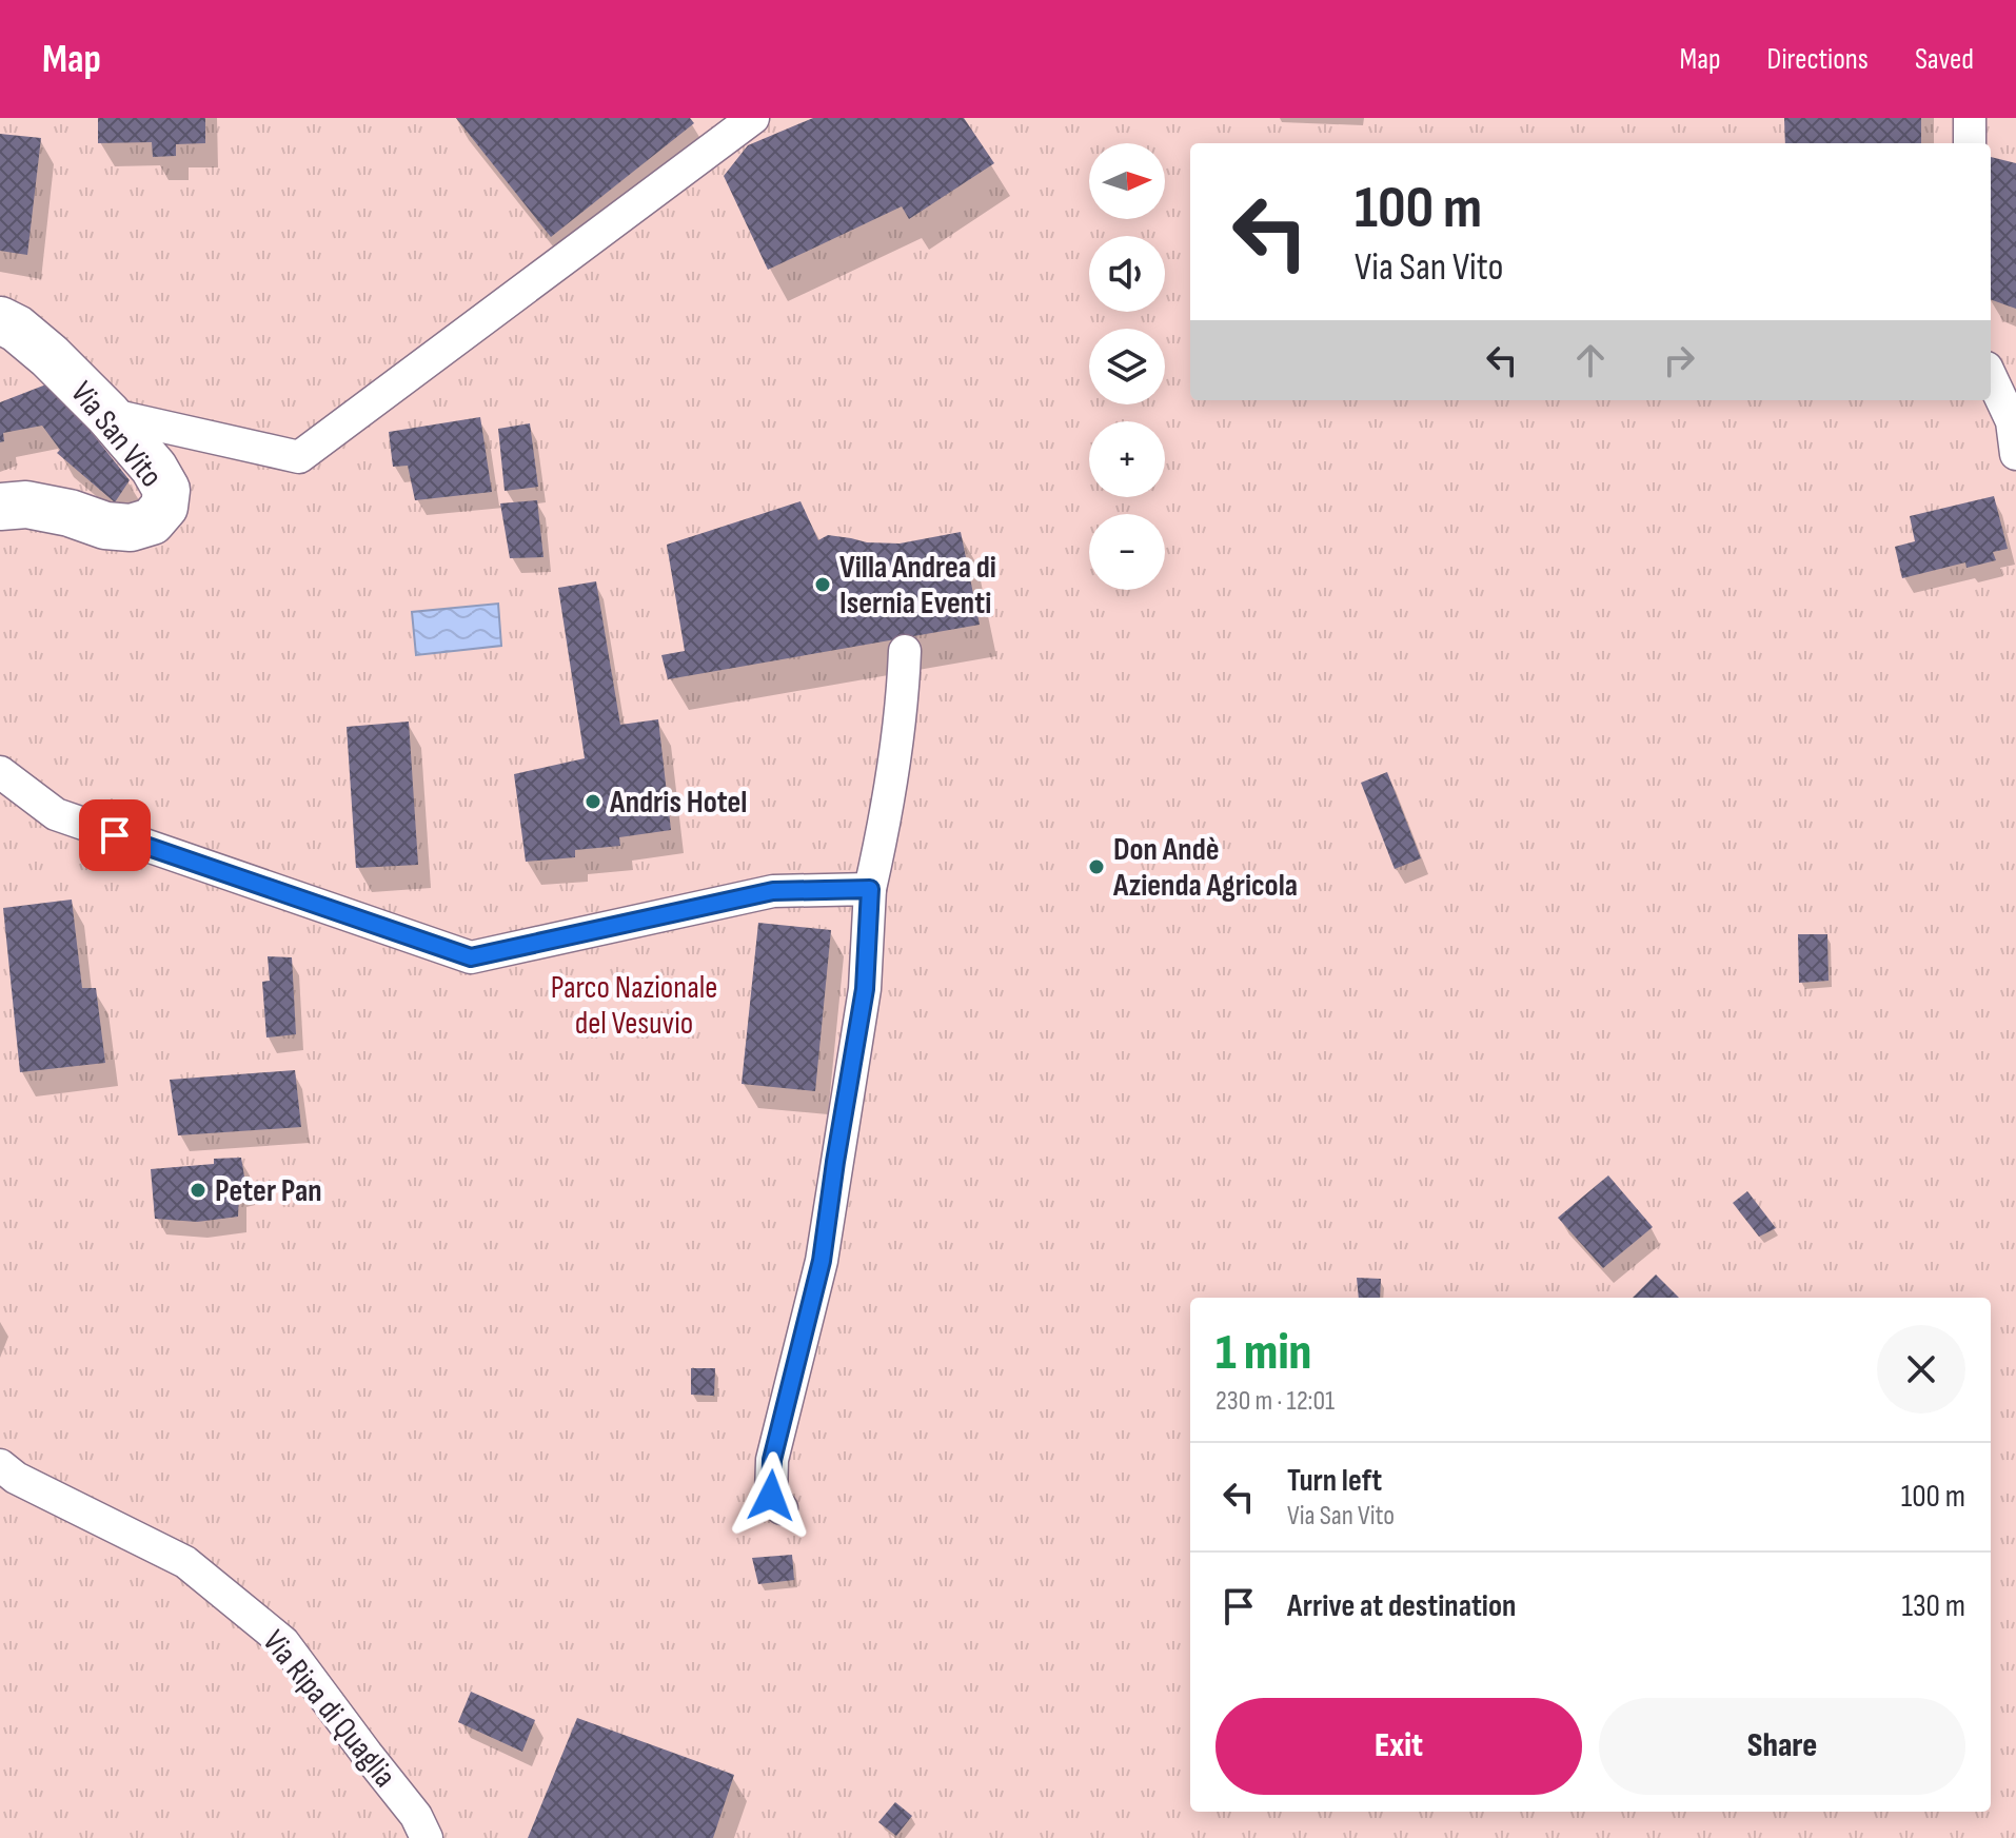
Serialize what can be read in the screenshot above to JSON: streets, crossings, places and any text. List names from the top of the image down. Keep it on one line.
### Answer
{"streets":{"street":["Via San Vito","Via Ripa di Quaglia"]},"parks":["Parco Nazionale del Vesuvio"],"places":["Villa Andrea di Isernia Eventi","Andris Hotel","Don Andè Azienda Agricola","Peter Pan"],"north":"right","page":{"header":"Map","nav":["Map","Directions","Saved"],"map_buttons":["+","−"],"turn":["100 m","Via San Vito"],"heading":["1 min","230 m · 12:01"],"list":[{"name":"Turn left","note":"Via San Vito","value":"100 m"},{"name":"Arrive at destination","value":"130 m"}],"buttons":["Exit","Share"]}}
